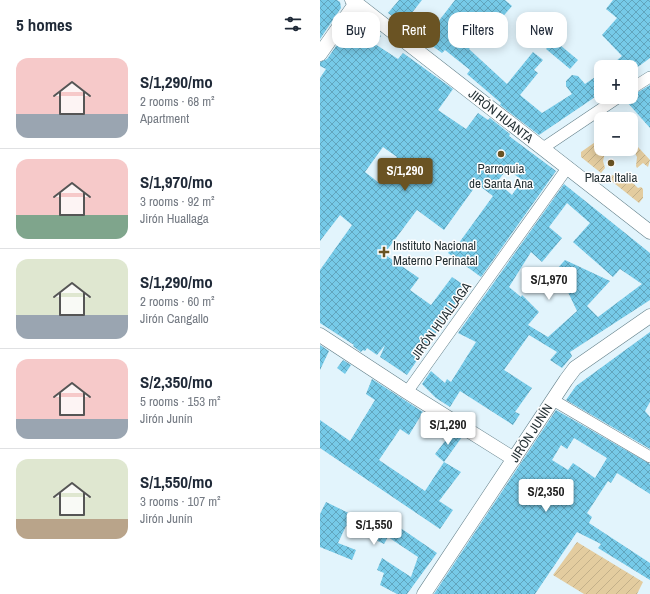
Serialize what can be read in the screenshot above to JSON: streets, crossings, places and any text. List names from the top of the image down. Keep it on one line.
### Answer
{"streets":{"street":["JIRÓN HUANTA","JIRÓN HUALLAGA","JIRÓN JUNÍN"]},"crossings":[["JIRÓN HUANTA","JIRÓN HUALLAGA"]],"places":{"other":["Parroquia de Santa Ana","Plaza Italia"],"health":["Instituto Nacional Materno Perinatal"]},"page":{"heading":"5 homes","chip":["Buy","Rent","Filters","New"],"list":[{"name":"S/1,290/mo","note":"2 rooms · 68 m² · Apartment"},{"name":"S/1,970/mo","note":"3 rooms · 92 m² · Jirón Huallaga"},{"name":"S/1,290/mo","note":"2 rooms · 60 m² · Jirón Cangallo"},{"name":"S/2,350/mo","note":"5 rooms · 153 m² · Jirón Junín"},{"name":"S/1,550/mo","note":"3 rooms · 107 m² · Jirón Junín"}],"map_buttons":["+","−"],"price":["S/1,290","S/1,970","S/1,290","S/2,350","S/1,550"]}}
